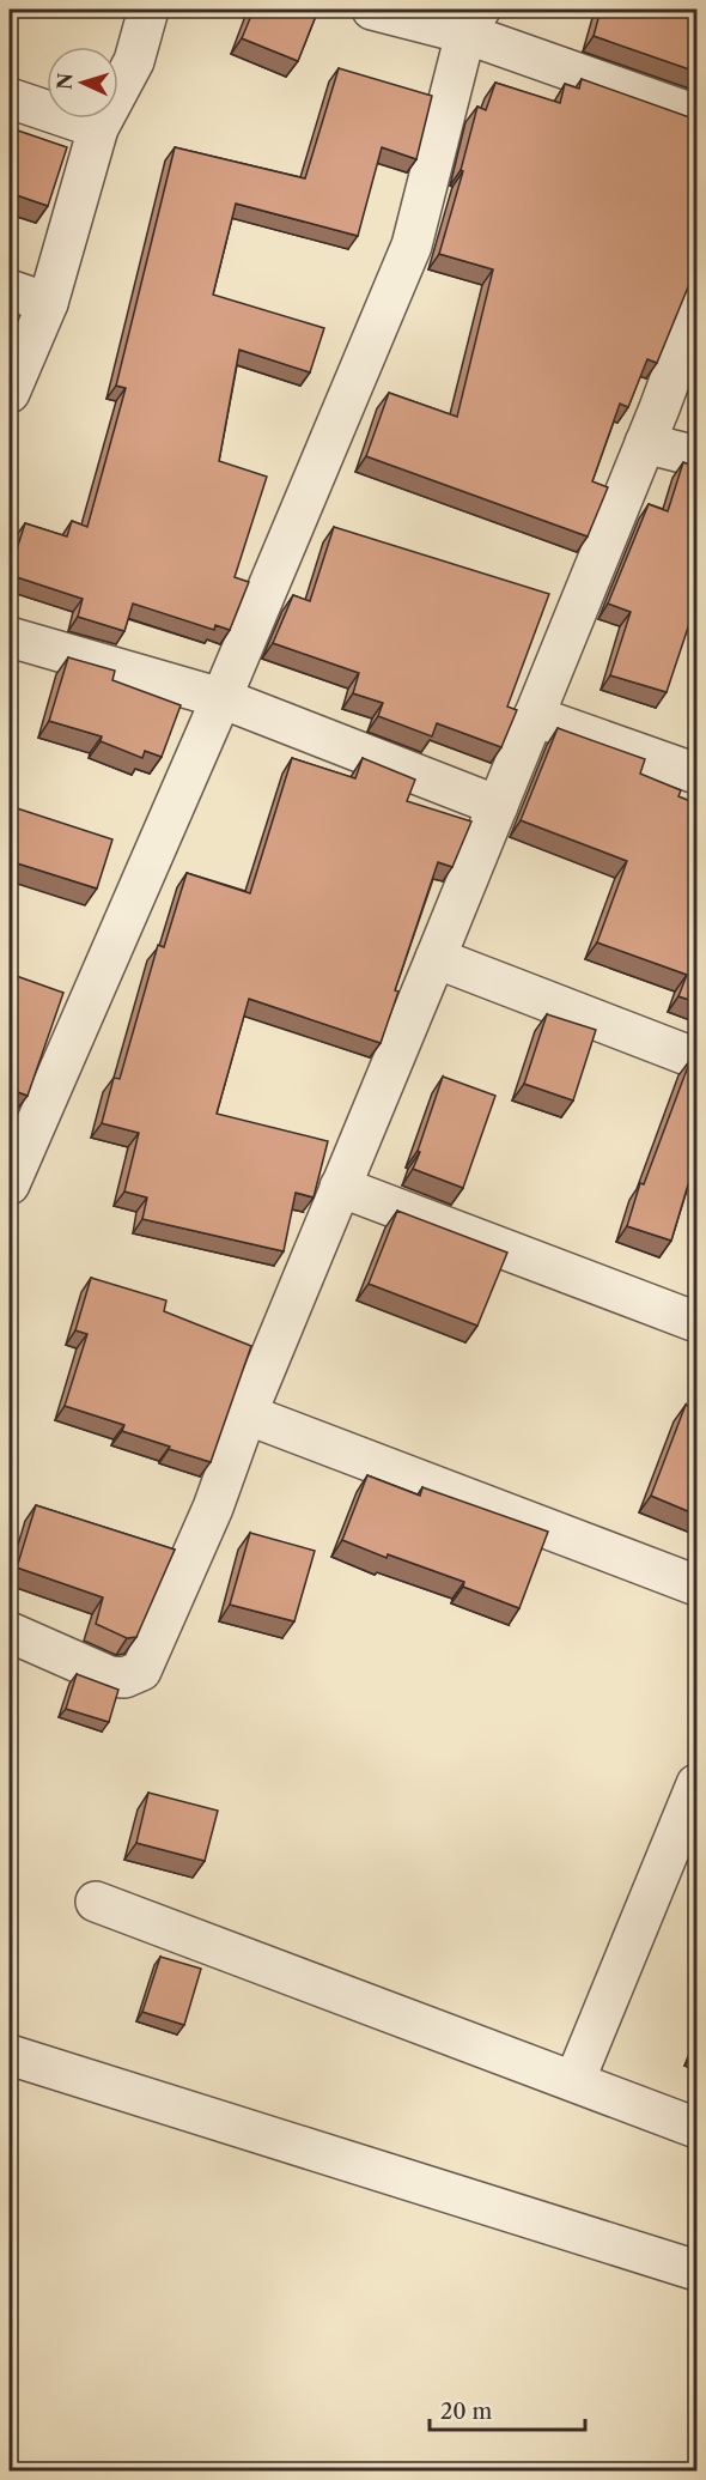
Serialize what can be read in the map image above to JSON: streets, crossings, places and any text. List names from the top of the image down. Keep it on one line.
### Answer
{"scale_bar":"20 m","north":"left"}
